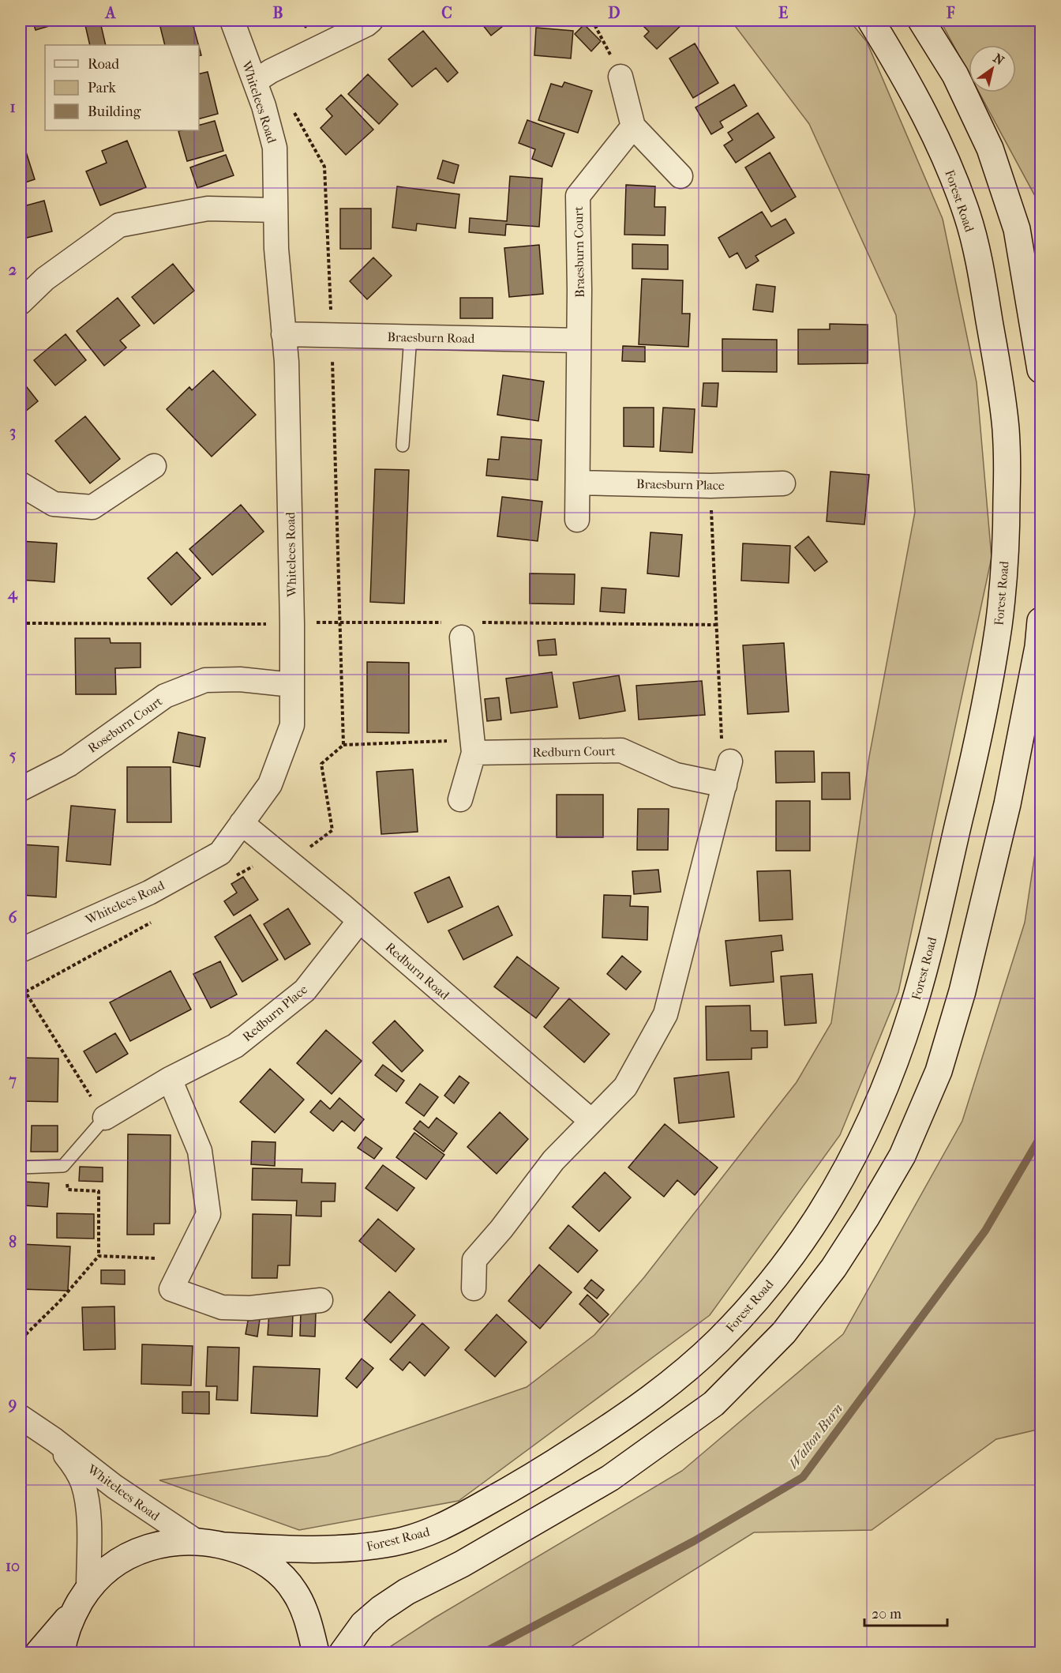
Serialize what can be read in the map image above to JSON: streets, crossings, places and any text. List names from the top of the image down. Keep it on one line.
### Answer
{"streets":{"street":["Whitelees Road","Forest Road","Braesburn Court","Braesburn Road","Braesburn Place","Roseburn Court","Redburn Court","Redburn Road","Redburn Place"]},"crossings":[["Whitelees Road","Braesburn Road"],["Whitelees Road","Roseburn Court"],["Whitelees Road","Redburn Road"],["Braesburn Court","Braesburn Road"],["Redburn Road","Redburn Place"]],"water":["Walton Burn"],"legend":["Road","Park","Building"],"scale_bar":"20 m","north":"top right","grid":{"columns":["A","B","C","D","E","F"],"rows":["1","2","3","4","5","6","7","8","9","10"]}}
